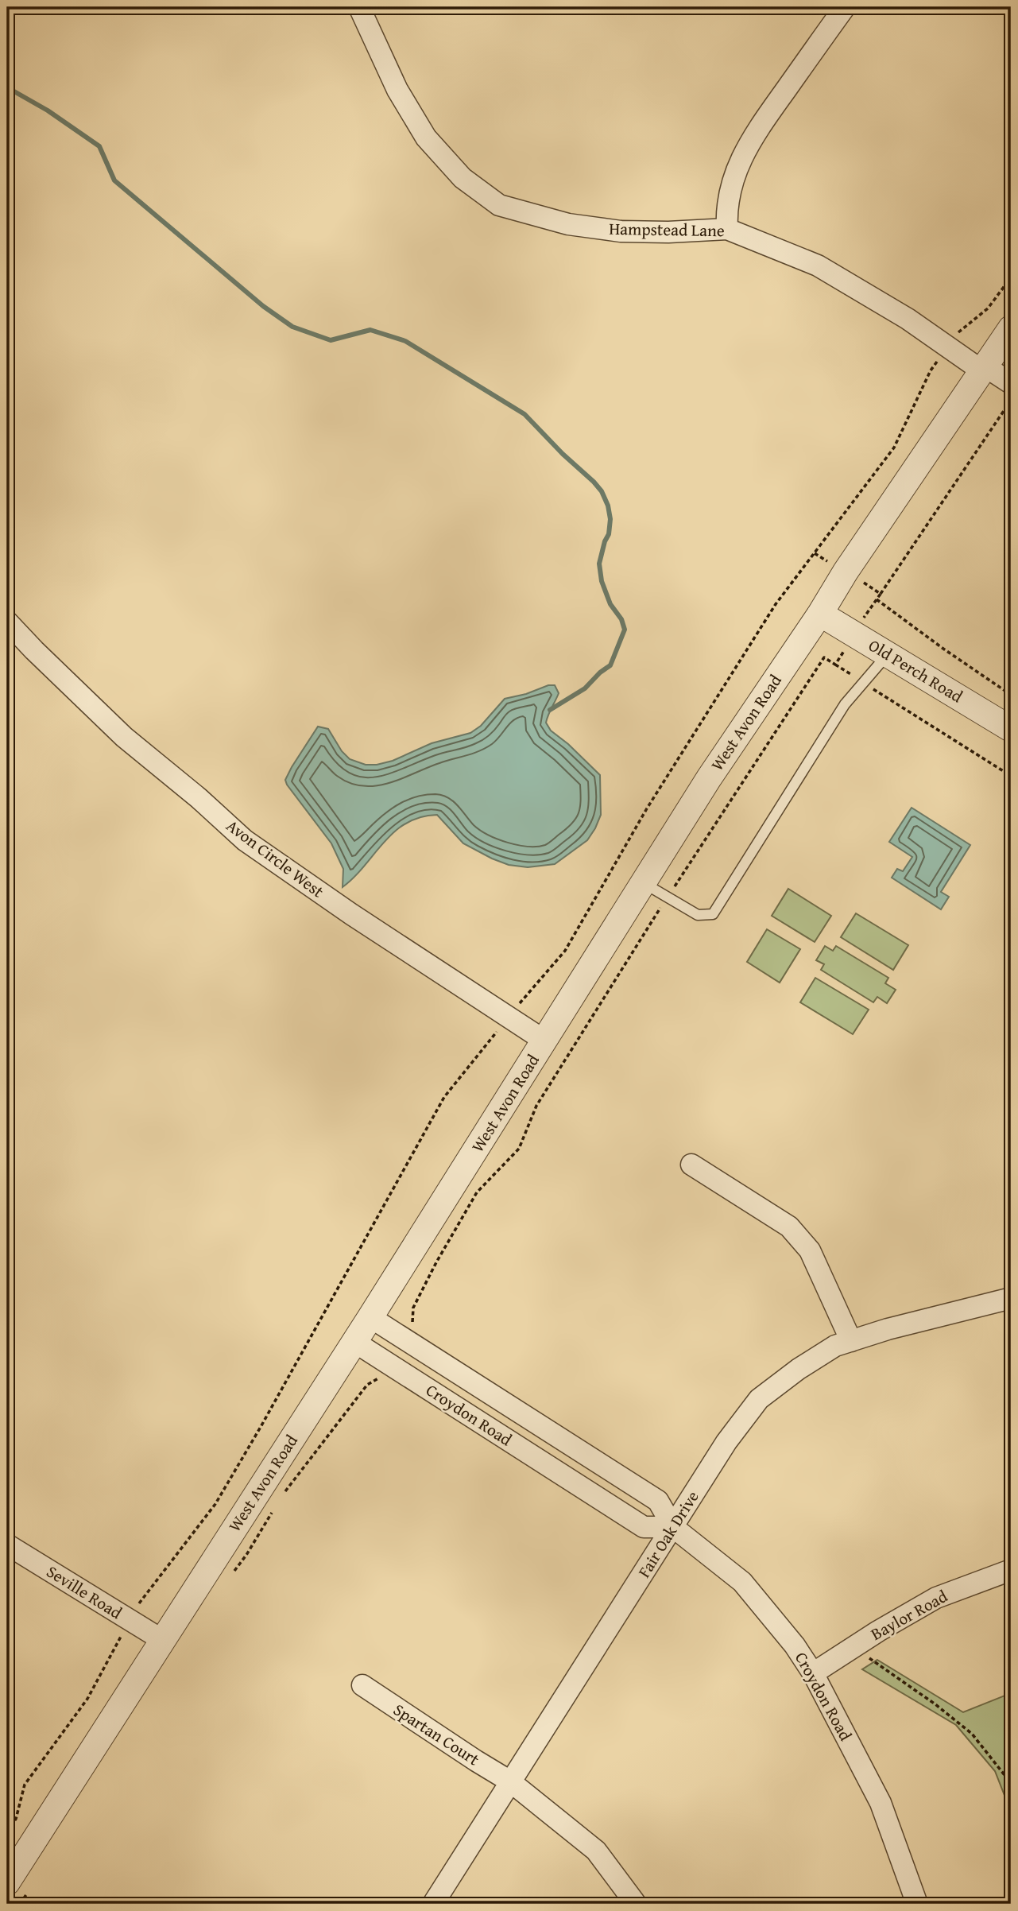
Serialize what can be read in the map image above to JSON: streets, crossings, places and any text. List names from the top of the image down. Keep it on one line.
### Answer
{"streets":{"street":["Hampstead Lane","Old Perch Road","West Avon Road","Avon Circle West","Croydon Road","Fair Oak Drive","Seville Road","Baylor Road","Spartan Court"]},"crossings":[["Hampstead Lane","West Avon Road"],["Old Perch Road","West Avon Road"],["West Avon Road","Avon Circle West"],["West Avon Road","Croydon Road"],["West Avon Road","Seville Road"],["Croydon Road","Fair Oak Drive"],["Croydon Road","Baylor Road"],["Fair Oak Drive","Spartan Court"]]}
